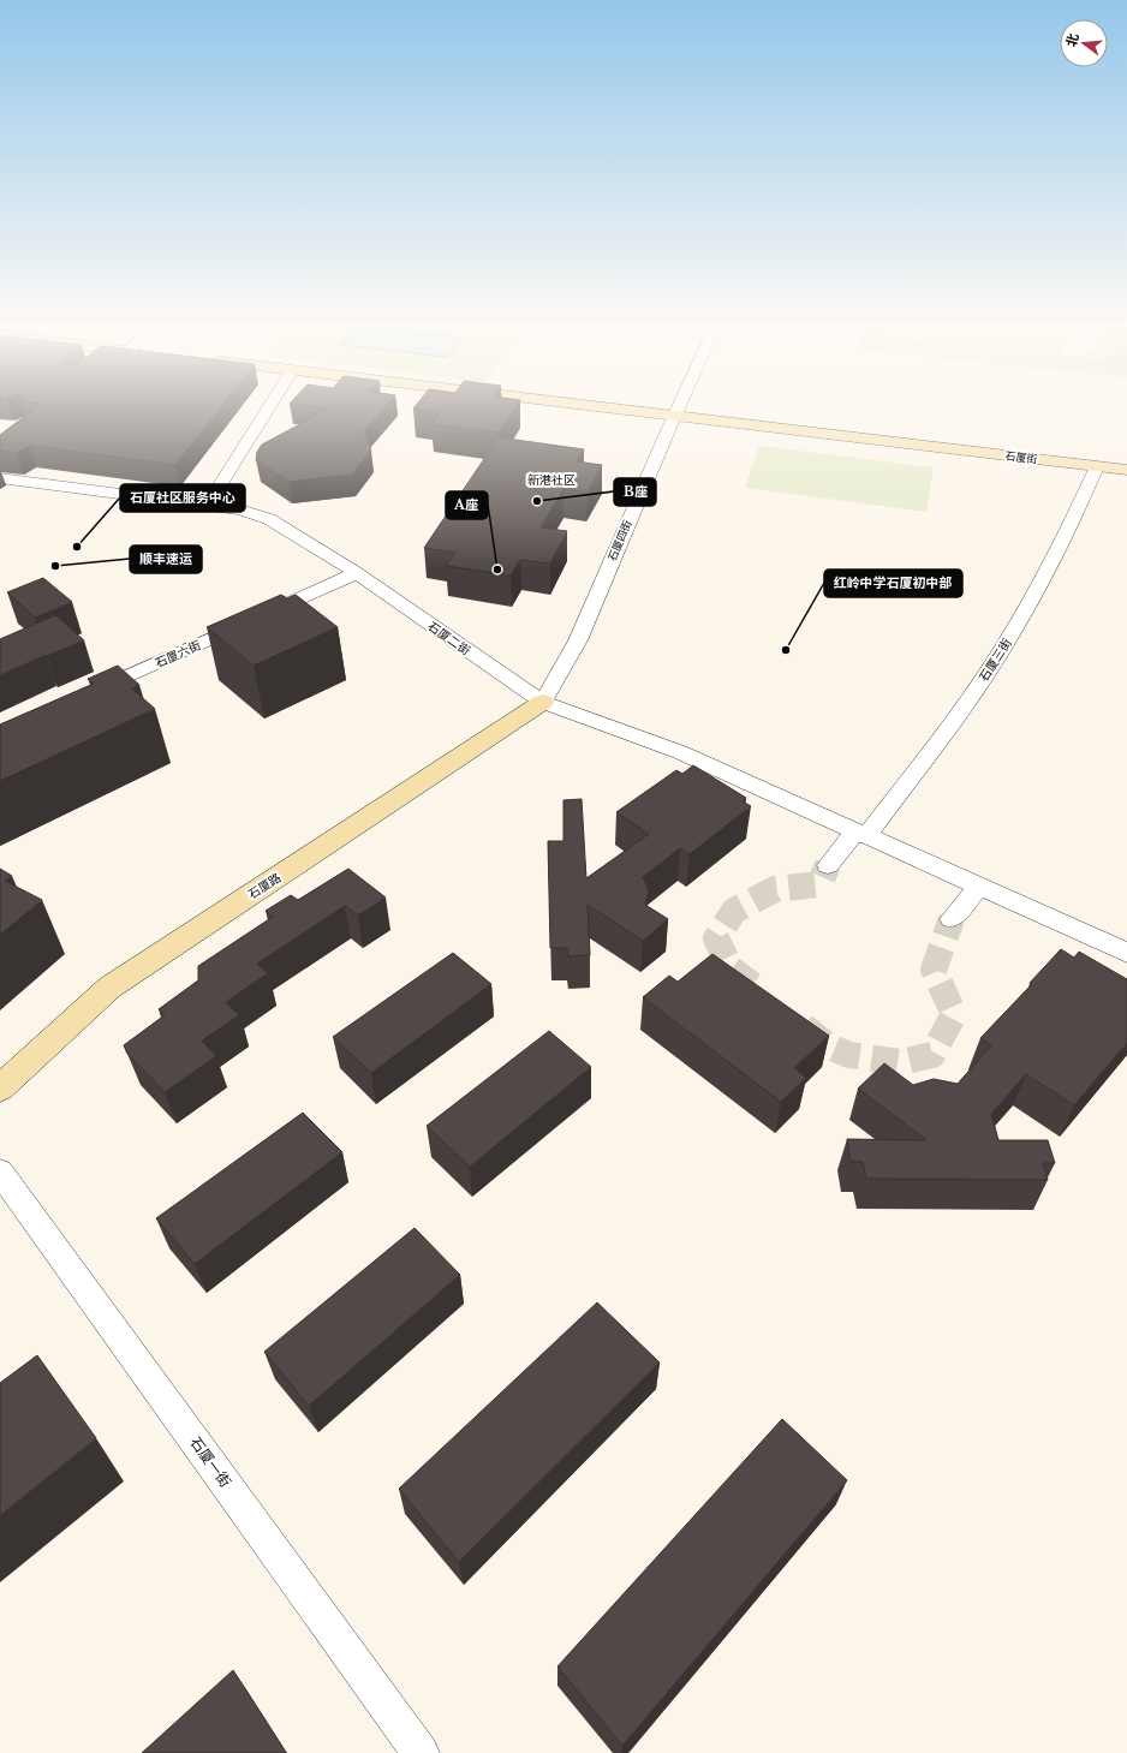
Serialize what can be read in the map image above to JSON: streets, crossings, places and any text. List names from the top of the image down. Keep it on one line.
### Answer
{"streets":{"street":["石厦街","石厦四街","石厦二街","石厦六街","石厦三街","石厦路","石厦一街"]},"crossings":[["石厦街","石厦四街"],["石厦街","石厦三街"],["石厦四街","石厦二街"],["石厦四街","石厦路"],["石厦二街","石厦六街"],["石厦二街","石厦三街"],["石厦二街","石厦路"]],"districts":["新港社区"],"places":["B座","石厦社区服务中心","顺丰速运","A座","红岭中学石厦初中部"],"north":"left"}
